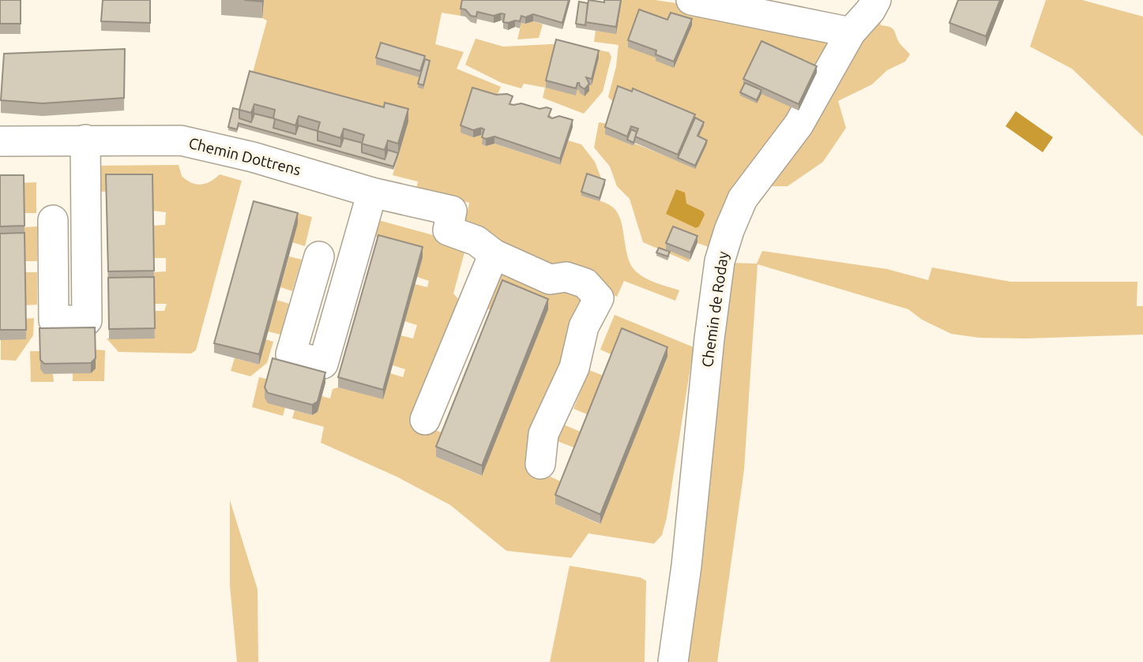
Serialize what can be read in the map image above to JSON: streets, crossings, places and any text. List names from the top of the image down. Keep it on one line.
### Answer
{"streets":{"street":["Chemin Dottrens","Chemin de Roday"]}}
